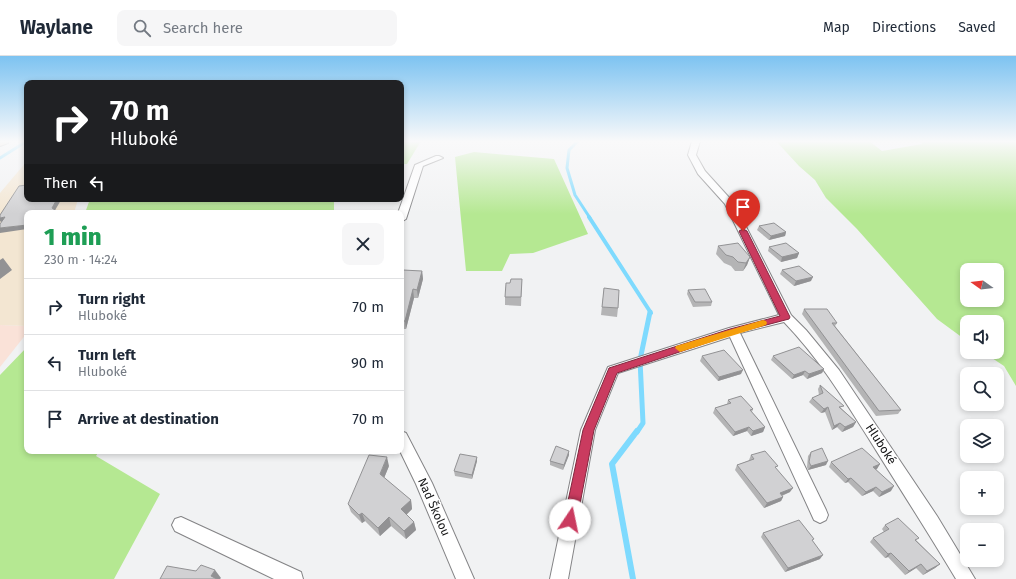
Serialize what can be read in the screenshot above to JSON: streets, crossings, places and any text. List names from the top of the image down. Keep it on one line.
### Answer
{"streets":{"street":["Hluboké","Nad Školou"]},"north":"left","page":{"header":"Waylane","search":"Search here","nav":["Map","Directions","Saved"],"turn":["70 m","Hluboké"],"then":"Then","heading":["1 min","230 m · 14:24"],"map_buttons":["+","−"],"list":[{"name":"Turn right","note":"Hluboké","value":"70 m"},{"name":"Turn left","note":"Hluboké","value":"90 m"},{"name":"Arrive at destination","value":"70 m"}]}}
